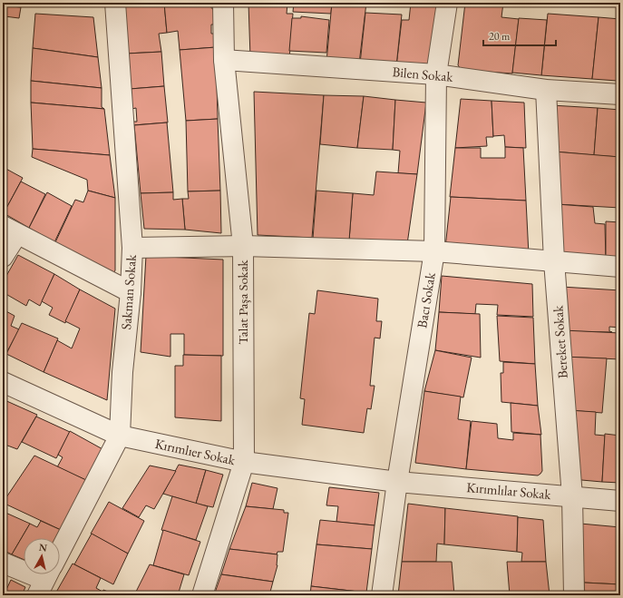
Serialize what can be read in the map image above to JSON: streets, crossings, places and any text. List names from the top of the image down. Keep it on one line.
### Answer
{"streets":{"street":["Bilen Sokak","Sakman Sokak","Bacı Sokak","Talat Paşa Sokak","Bereket Sokak","Kırımlıer Sokak","Kırımlılar Sokak"]},"crossings":[["Bilen Sokak","Bacı Sokak"],["Bilen Sokak","Talat Paşa Sokak"],["Bilen Sokak","Bereket Sokak"],["Sakman Sokak","Kırımlıer Sokak"],["Bacı Sokak","Kırımlıer Sokak"],["Bacı Sokak","Kırımlılar Sokak"],["Talat Paşa Sokak","Kırımlıer Sokak"],["Bereket Sokak","Kırımlılar Sokak"],["Kırımlıer Sokak","Kırımlılar Sokak"]],"scale_bar":"20 m","north":"top"}
